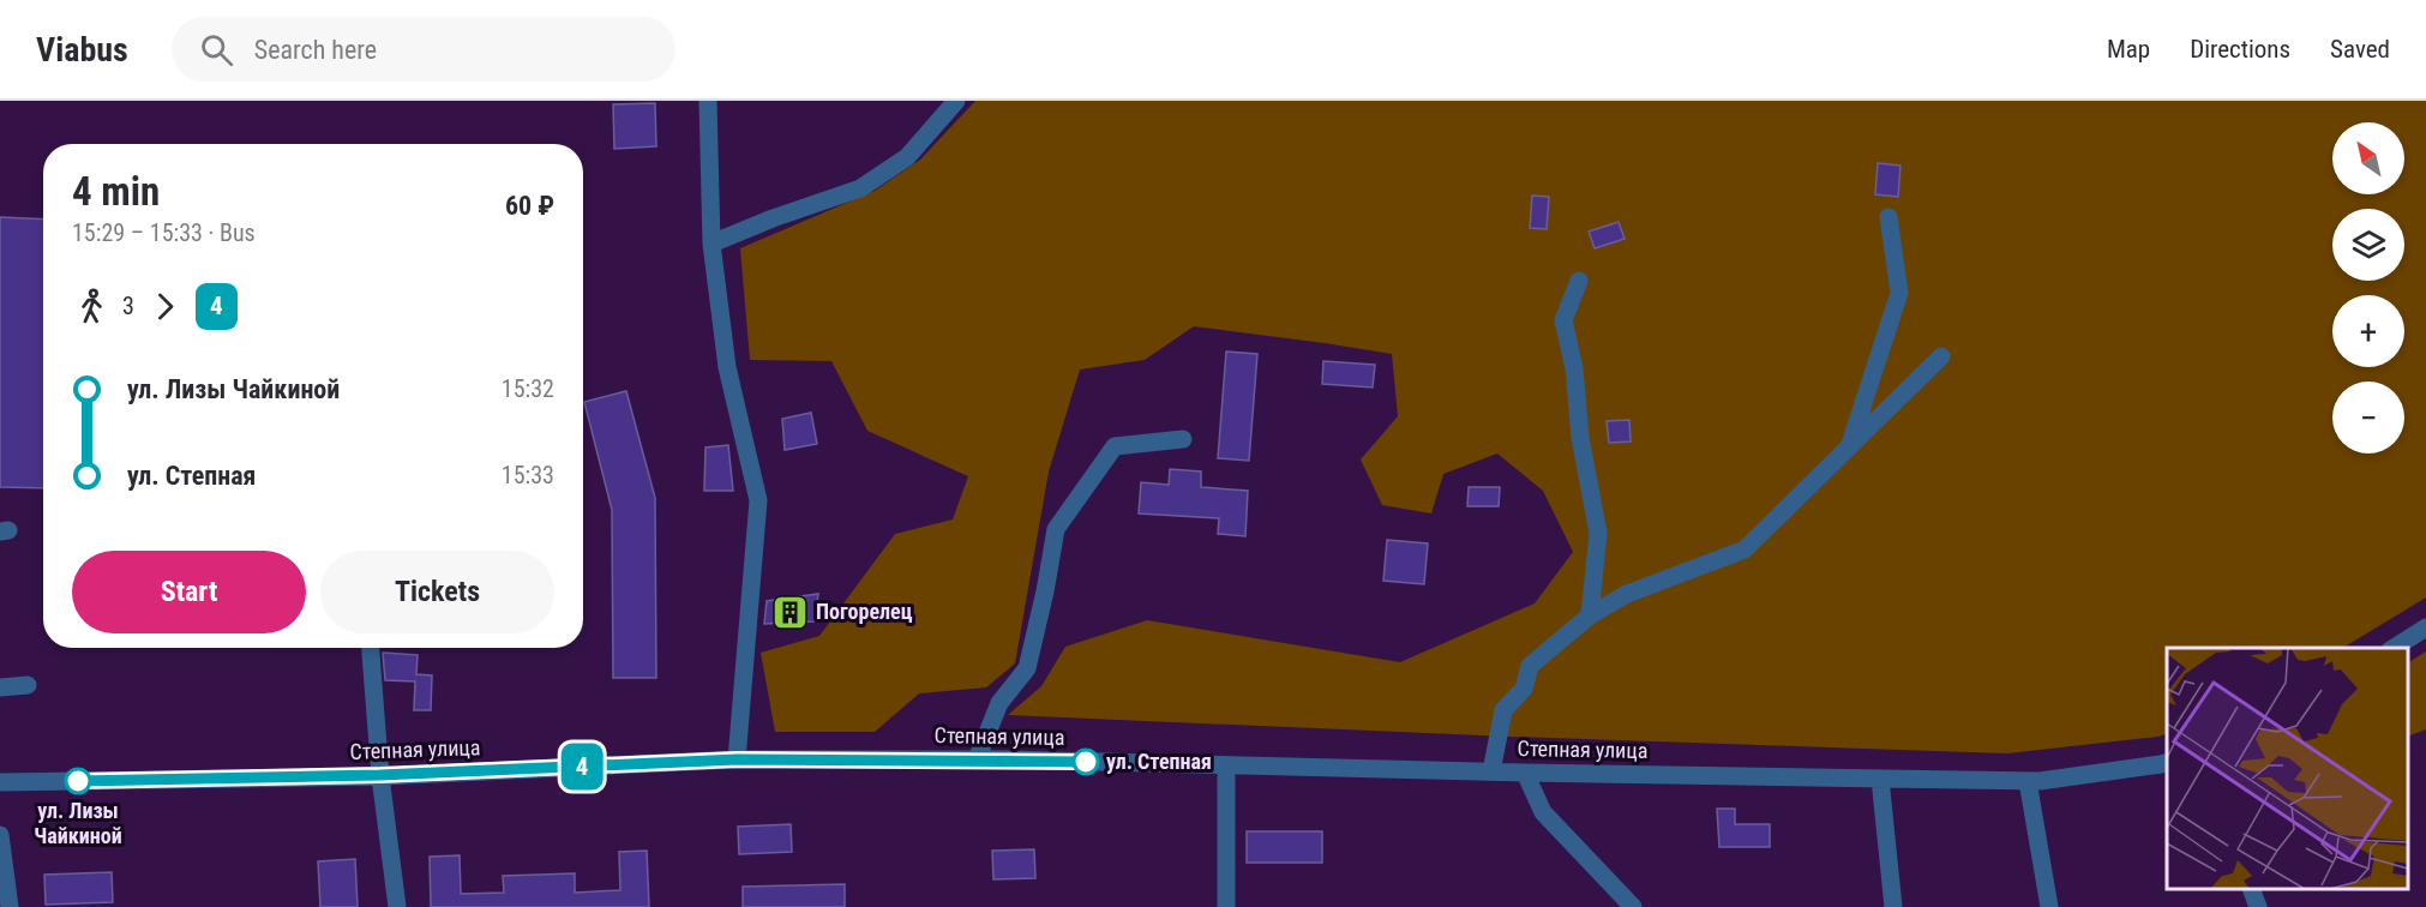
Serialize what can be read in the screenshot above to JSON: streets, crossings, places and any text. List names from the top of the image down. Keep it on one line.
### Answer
{"streets":{"street":["Степная улица"]},"places":{"building":["Погорелец"],"other":["ул. Степная","ул. Лизы Чайкиной"]},"lines":["bus line 4"],"north":"top left","page":{"header":"Viabus","search":"Search here","nav":["Map","Directions","Saved"],"on_map":"4","map_buttons":["+","−"],"heading":["4 min","15:29 – 15:33 · Bus","60 ₽"],"legs":["3","4"],"list":[{"name":"ул. Лизы Чайкиной","value":"15:32"},{"name":"ул. Степная","value":"15:33"}],"buttons":["Start","Tickets"]}}
